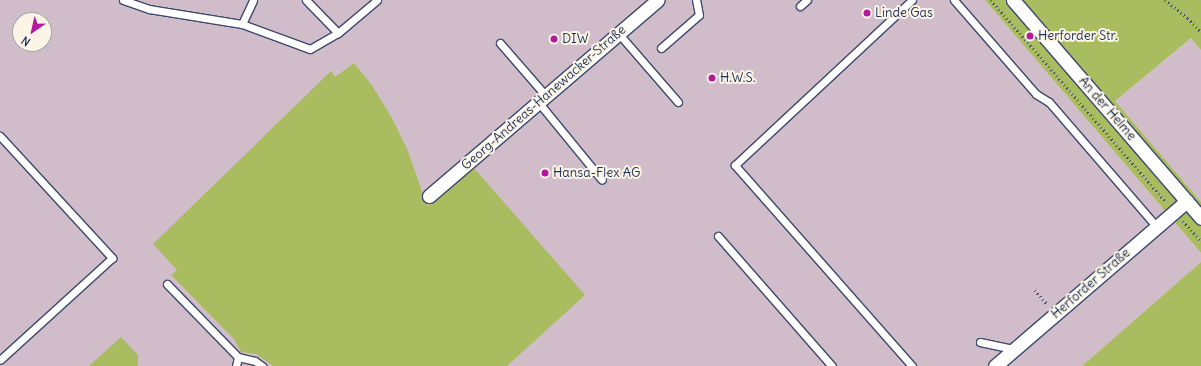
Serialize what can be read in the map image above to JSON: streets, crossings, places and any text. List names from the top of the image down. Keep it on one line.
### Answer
{"streets":{"street":["Georg-Andreas-Hanewacker-Straße","An der Helme","Herforder Straße"]},"crossings":[["An der Helme","Herforder Straße"]],"places":["Linde Gas","Herforder Str.","DIW","H.W.S.","Hansa-Flex AG"],"north":"bottom left"}
